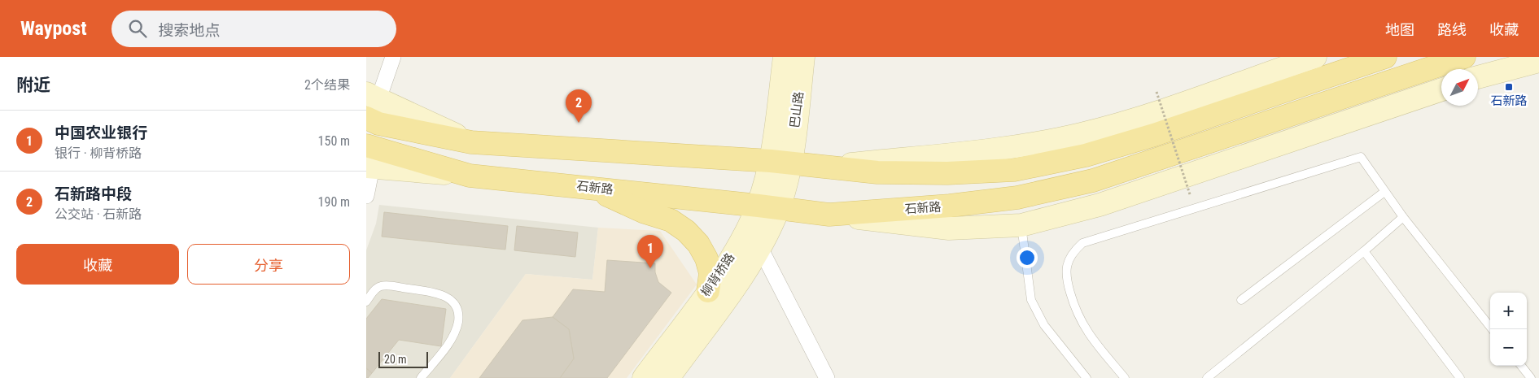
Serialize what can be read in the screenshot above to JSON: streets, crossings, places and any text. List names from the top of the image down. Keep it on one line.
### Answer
{"streets":{"main road":["石新路"],"street":["巴山路","柳背桥路"]},"crossings":[["巴山路","柳背桥路"],["石新路","柳背桥路"]],"places":{"transit":["石新路"]},"scale_bar":"20 m","north":"top right","page":{"header":"Waypost","search":"搜索地点","nav":["地图","路线","收藏"],"heading":["附近","2个结果"],"pins":["2","1"],"list":[{"mark":"1","name":"中国农业银行","note":"银行 · 柳背桥路","value":"150 m"},{"mark":"2","name":"石新路中段","note":"公交站 · 石新路","value":"190 m"}],"buttons":["收藏","分享"],"map_buttons":["+","−"],"scale":"20 m"}}
